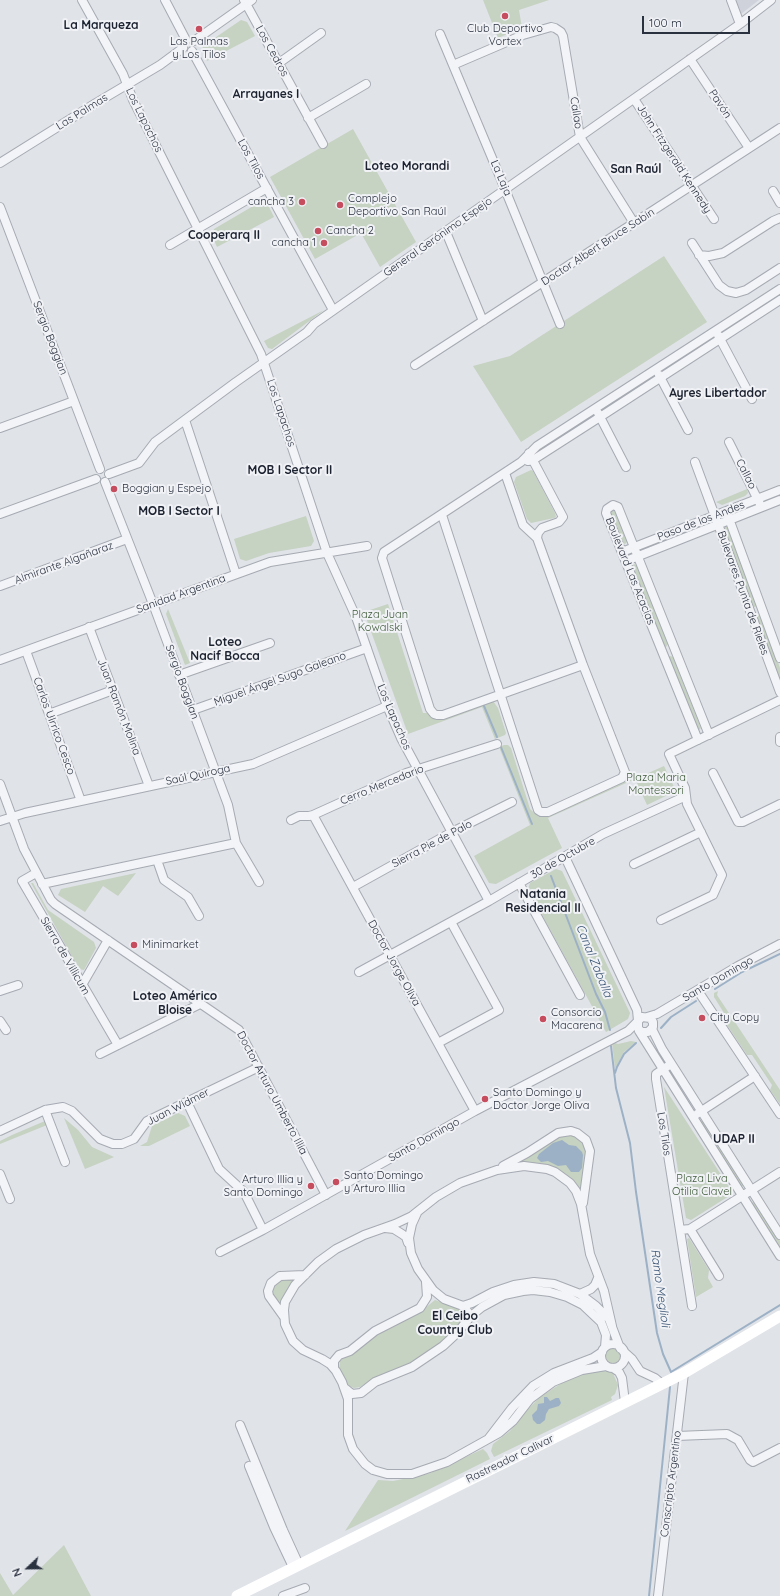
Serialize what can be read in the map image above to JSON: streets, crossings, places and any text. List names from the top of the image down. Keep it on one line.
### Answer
{"streets":{"main road":["Rastreador Calivar"],"street":["Los Cedros","Pavón","Las Palmas","Callao","Los Lapachos","Los Tilos","John Fitzgerald Kennedy","La Laja","General Gerónimo Espejo","Doctor Albert Bruce Sabin","Sergio Boggian","Paso de los Andes","Almirante Algañaraz","Boulevard Las Acacias","Bulevares Punta de Rieles","Sanidad Argentina","Miguel Ángel Sugo Galeano","Juan Ramón Molina","Carlos Ulrrico Cesco","Saúl Quiroga","Cerro Mercedario","Sierra Pie de Palo","30 de Octubre","Sierra de Villicum","Doctor Jorge Oliva","Santo Domingo","Doctor Arturo Umberto Illia","Juan Widmer","Conscripto Argentino"]},"crossings":[["Pavón","General Gerónimo Espejo"],["Pavón","Doctor Albert Bruce Sabin"],["Las Palmas","Los Lapachos"],["Las Palmas","Los Tilos"],["Callao","La Laja"],["Callao","General Gerónimo Espejo"],["Callao","Doctor Albert Bruce Sabin"],["Callao","Paso de los Andes"],["Los Lapachos","General Gerónimo Espejo"],["Los Lapachos","Sanidad Argentina"],["Los Lapachos","Miguel Ángel Sugo Galeano"],["Los Lapachos","Saúl Quiroga"],["Los Lapachos","Cerro Mercedario"],["Los Lapachos","Sierra Pie de Palo"],["Los Lapachos","30 de Octubre"],["Los Tilos","General Gerónimo Espejo"],["John Fitzgerald Kennedy","General Gerónimo Espejo"],["John Fitzgerald Kennedy","Doctor Albert Bruce Sabin"],["La Laja","General Gerónimo Espejo"],["La Laja","Doctor Albert Bruce Sabin"],["General Gerónimo Espejo","Sergio Boggian"],["Sergio Boggian","Almirante Algañaraz"],["Sergio Boggian","Sanidad Argentina"],["Sergio Boggian","Miguel Ángel Sugo Galeano"],["Sergio Boggian","Saúl Quiroga"],["Paso de los Andes","Boulevard Las Acacias"],["Paso de los Andes","Bulevares Punta de Rieles"],["Sanidad Argentina","Juan Ramón Molina"],["Sanidad Argentina","Carlos Ulrrico Cesco"],["Juan Ramón Molina","Saúl Quiroga"],["Carlos Ulrrico Cesco","Saúl Quiroga"],["Saúl Quiroga","Doctor Arturo Umberto Illia"],["Cerro Mercedario","Doctor Jorge Oliva"],["Sierra Pie de Palo","Doctor Jorge Oliva"],["30 de Octubre","Doctor Jorge Oliva"],["Sierra de Villicum","Doctor Arturo Umberto Illia"],["Doctor Jorge Oliva","Santo Domingo"],["Santo Domingo","Doctor Arturo Umberto Illia"],["Doctor Arturo Umberto Illia","Juan Widmer"],["Rastreador Calivar","Conscripto Argentino"]],"districts":["La Marqueza","Arrayanes I","Loteo Morandi","San Raúl","Cooperarq II","Ayres Libertador","MOB I Sector II","MOB I Sector I","Loteo Nacif Bocca","Natania Residencial II","Loteo Américo Bloise","UDAP II","El Ceibo Country Club"],"water":["Canal Zaballa","Ramo Meglioli"],"parks":["Plaza Juan Kowalski","Plaza Maria Montessori","Plaza Liva Otilia Clavel"],"places":["Club Deportivo Vortex","Las Palmas y Los Tilos","cancha 3","Complejo Deportivo San Raúl","Cancha 2","cancha 1","Boggian y Espejo","Minimarket","City Copy","Consorcio Macarena","Santo Domingo y Doctor Jorge Oliva","Santo Domingo y Arturo Illia","Arturo Illia y Santo Domingo"],"scale_bar":"100 m","north":"left"}
